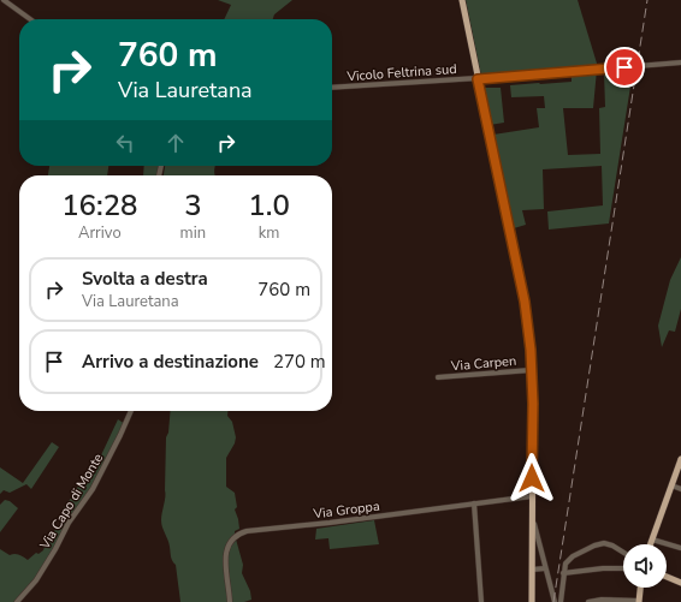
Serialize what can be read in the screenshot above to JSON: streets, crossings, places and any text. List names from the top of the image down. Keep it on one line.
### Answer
{"streets":{"street":["Vicolo Feltrina sud","Via Carpen","Via Capo di Monte","Via Groppa"]},"page":{"turn":["760 m","Via Lauretana"],"eta":["16:28","Arrivo","3","min","1.0","km"],"list":[{"name":"Svolta a destra","note":"Via Lauretana","value":"760 m"},{"name":"Arrivo a destinazione","value":"270 m"}]}}
